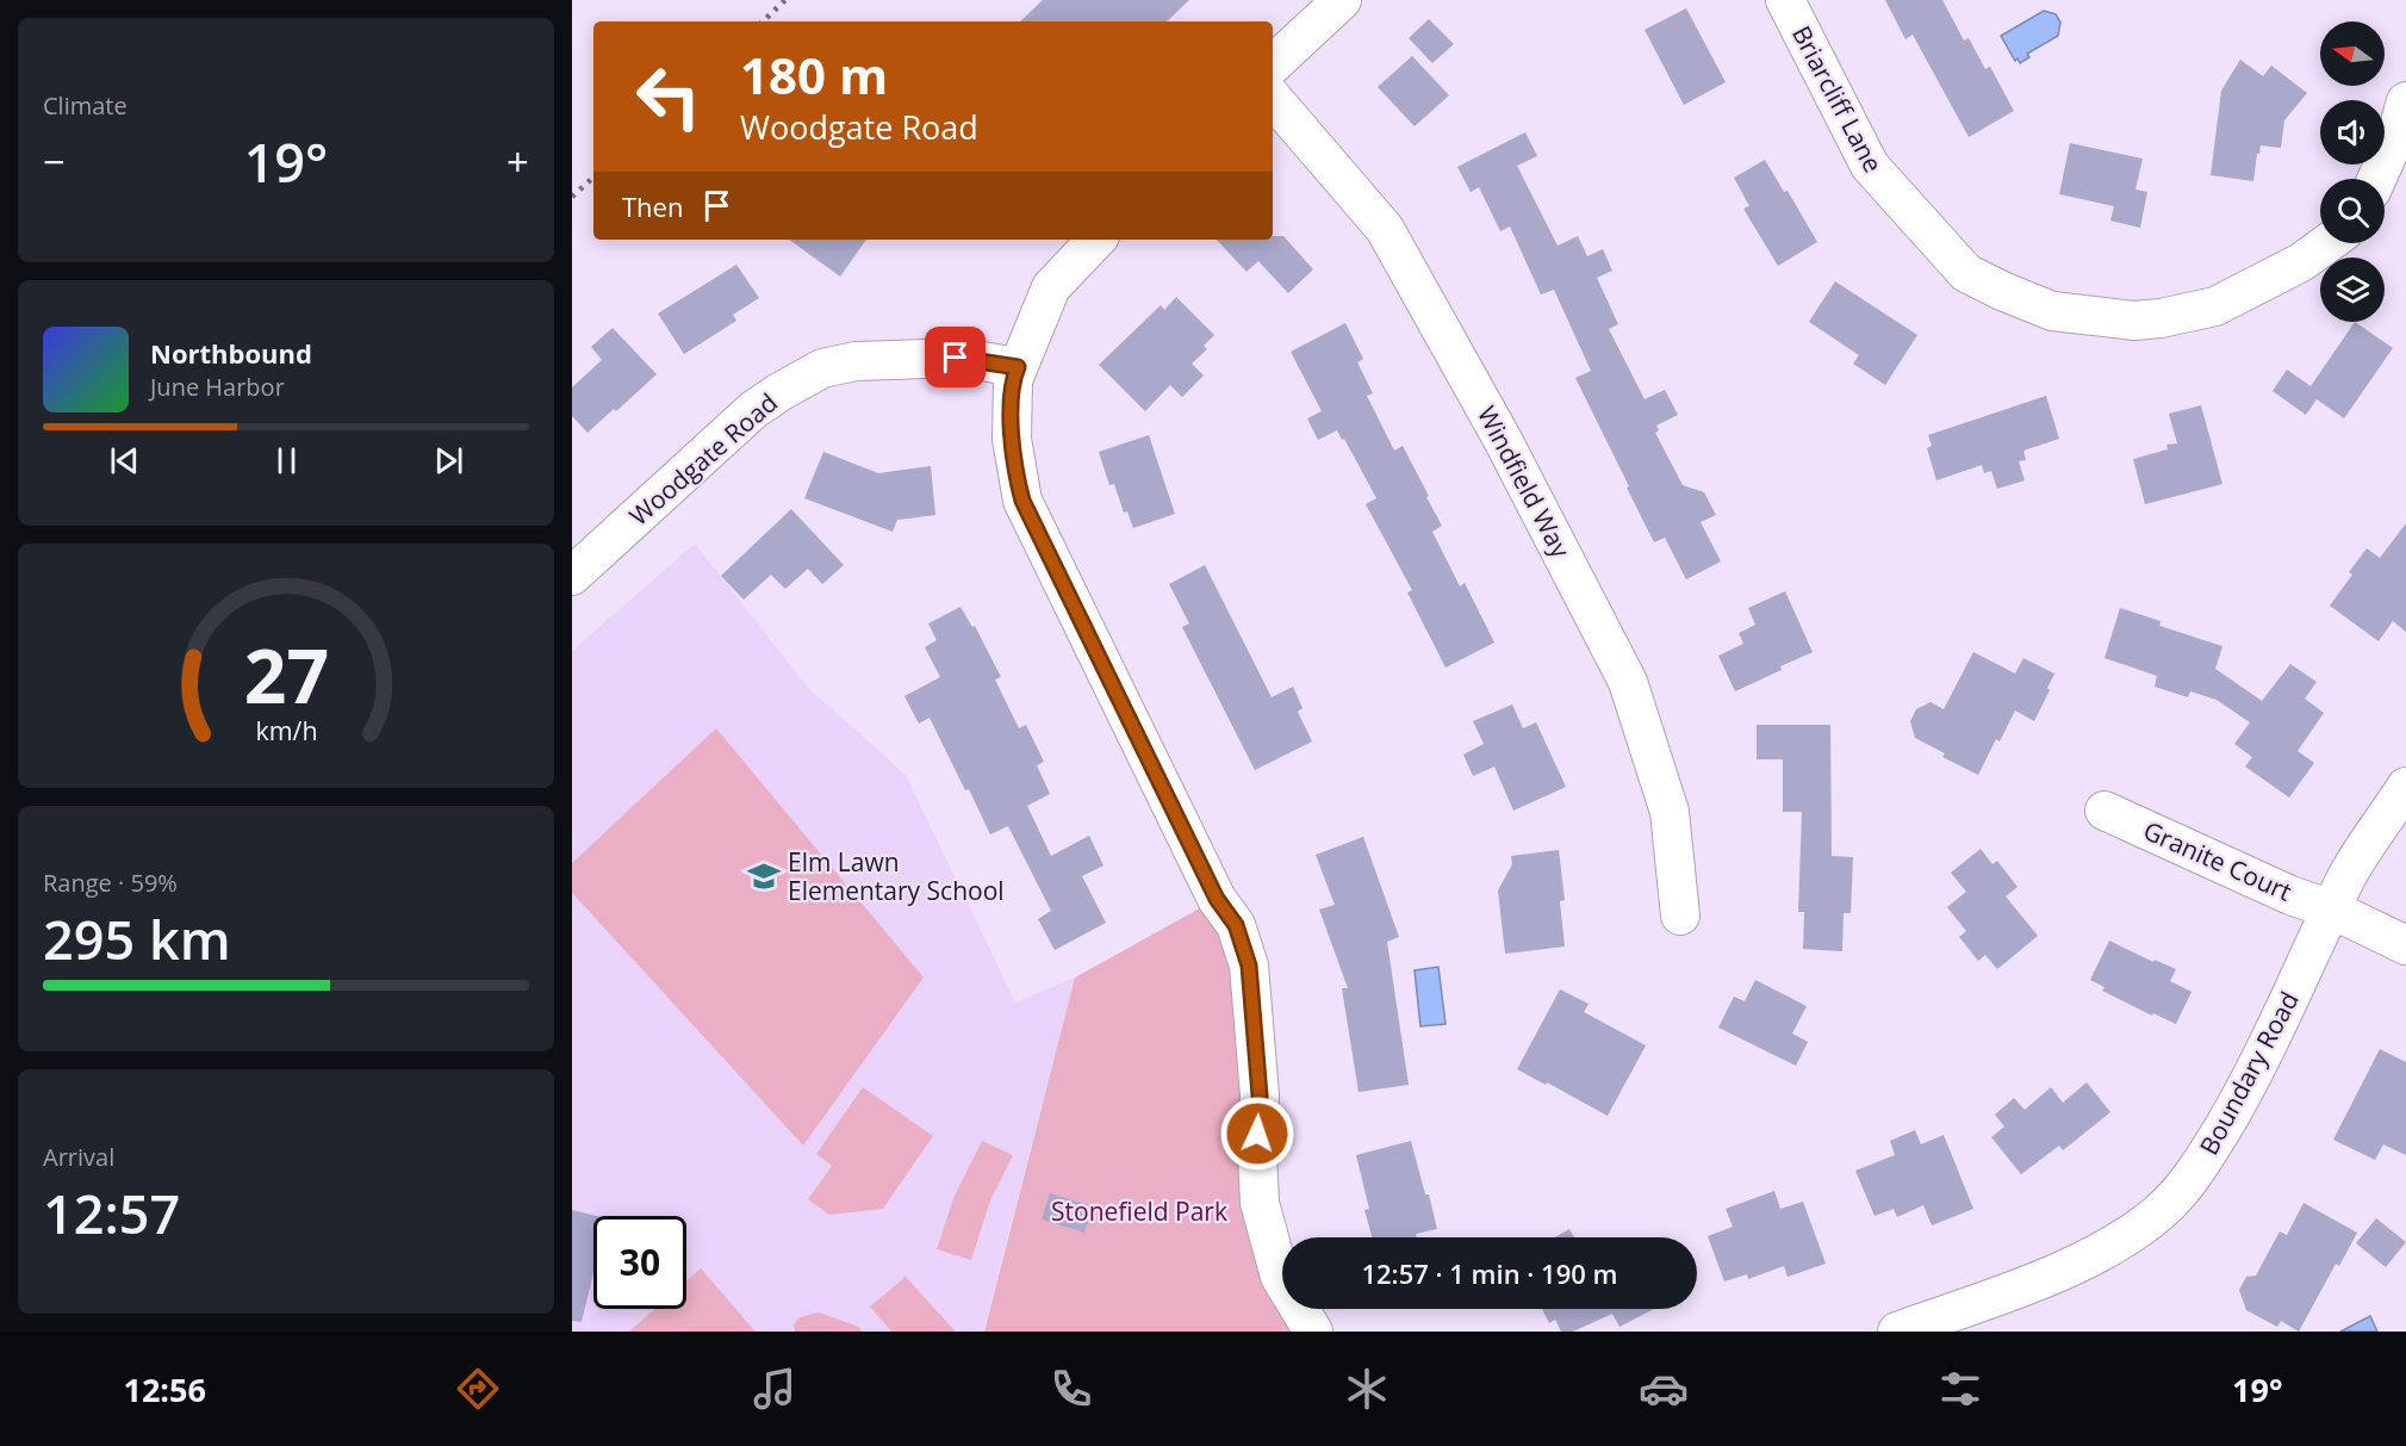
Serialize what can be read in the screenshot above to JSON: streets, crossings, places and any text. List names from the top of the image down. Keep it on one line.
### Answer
{"streets":{"street":["Briarcliff Lane","Woodgate Road","Windfield Way","Granite Court","Boundary Road"]},"crossings":[["Granite Court","Boundary Road"]],"parks":["Stonefield Park"],"places":{"school or university":["Elm Lawn Elementary School"]},"north":"left","page":{"tile":["Climate",["Range · 59%","295 km"],["Arrival","12:57"]],"turn":["180 m","Woodgate Road"],"heat":["−","19°","+"],"then":"Then","song":["Northbound","June Harbor"],"limit":"30","trip":"12:57 · 1 min · 190 m","tabs":["12:56","19°"],"gauge":["27","km/h"]}}
